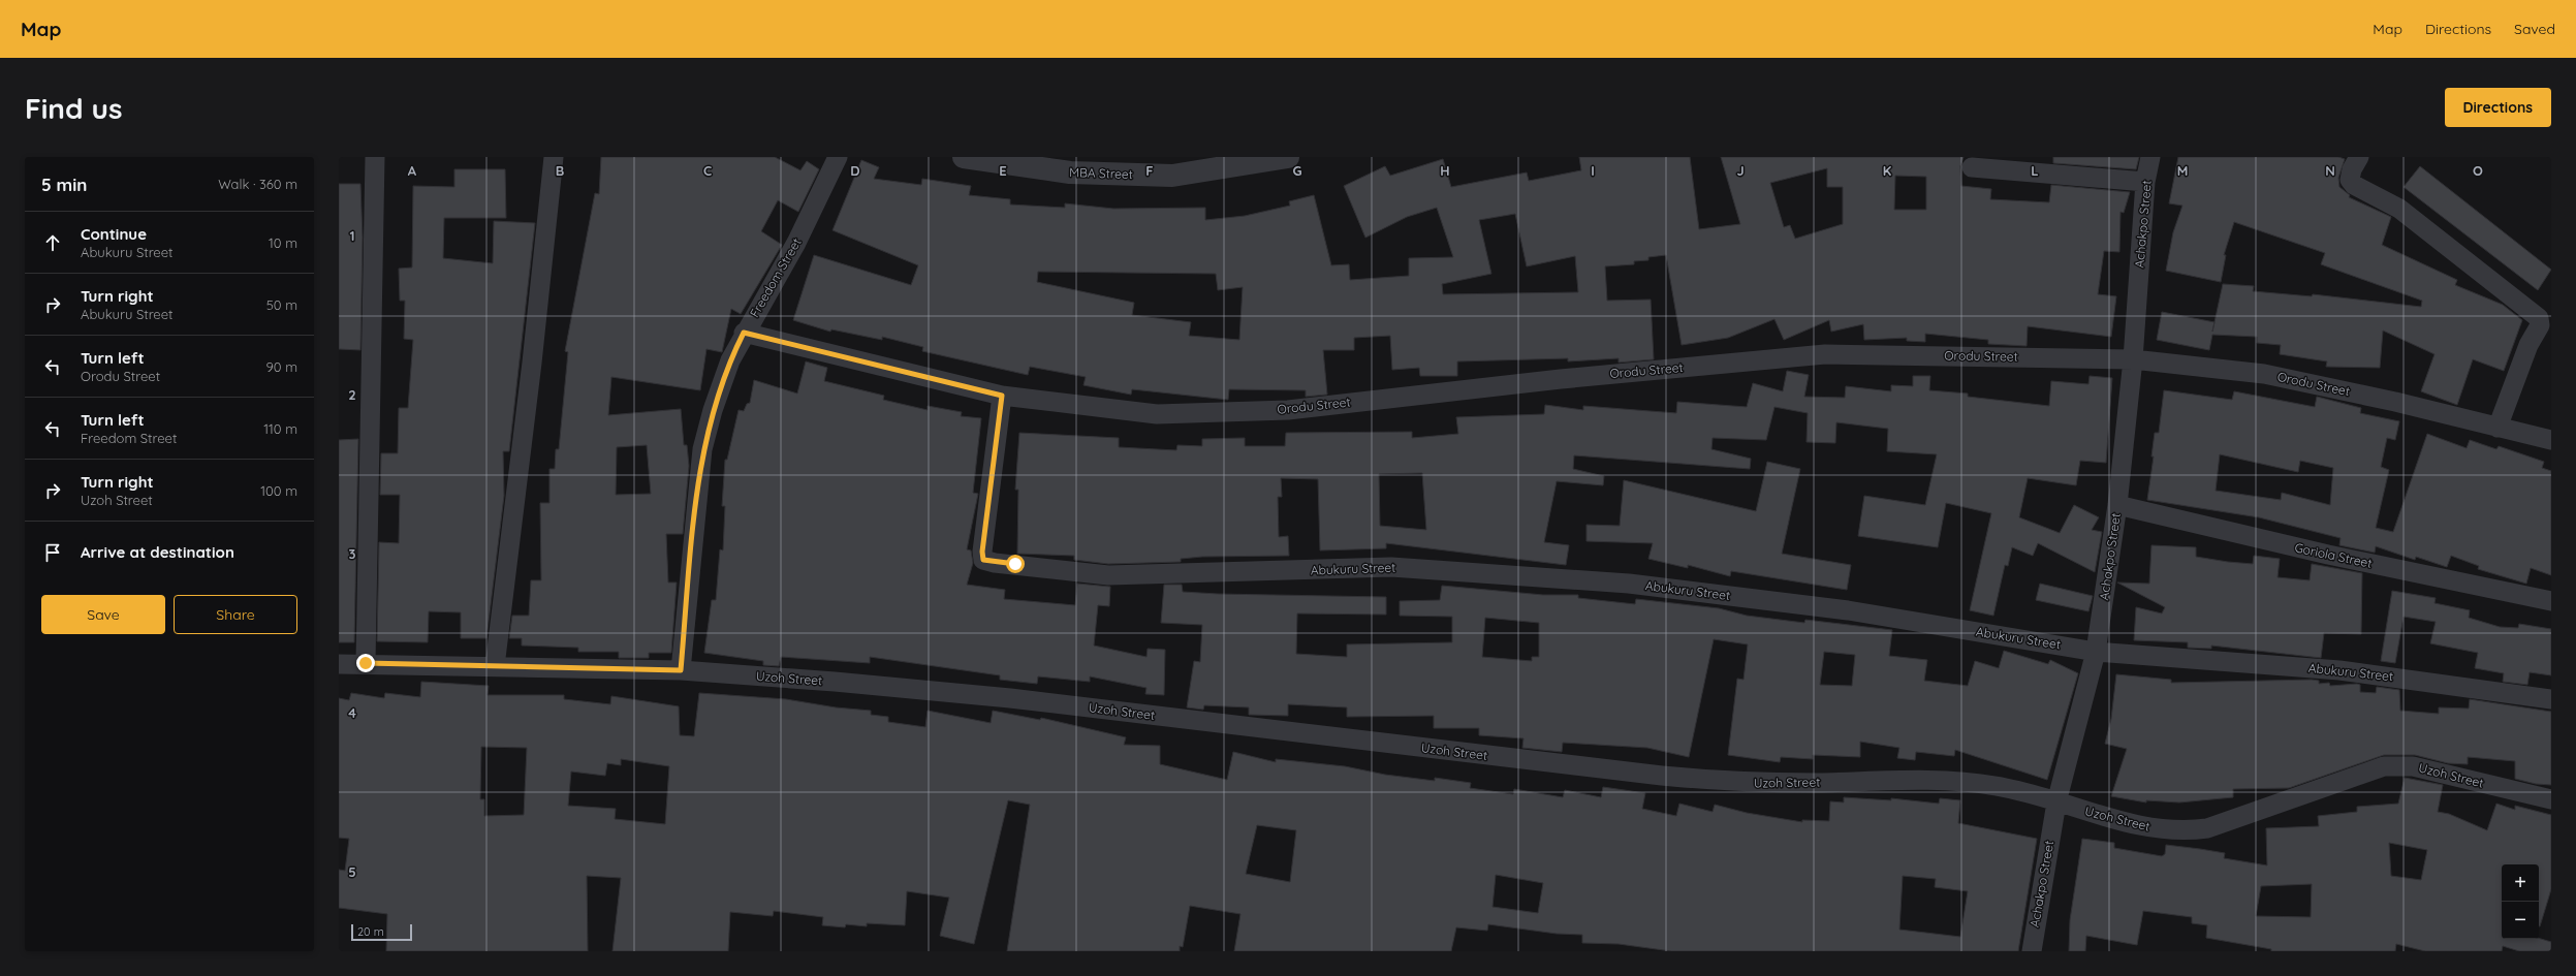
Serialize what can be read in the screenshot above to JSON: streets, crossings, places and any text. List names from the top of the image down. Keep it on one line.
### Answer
{"streets":{"street":["MBA Street","Achakpo Street","Freedom Street","Orodu Street","Goriola Street","Abukuru Street","Uzoh Street"]},"crossings":[["Achakpo Street","Orodu Street"],["Achakpo Street","Goriola Street"],["Achakpo Street","Abukuru Street"],["Achakpo Street","Uzoh Street"],["Freedom Street","Orodu Street"],["Freedom Street","Uzoh Street"],["Orodu Street","Abukuru Street"]],"scale_bar":"20 m","page":{"header":"Map","nav":["Map","Directions","Saved"],"buttons":["Directions",["Save","Share"]],"title":"Find us","heading":["5 min","Walk · 360 m"],"list":[["Continue","Abukuru Street","10 m"],["Turn right","Abukuru Street","50 m"],["Turn left","Orodu Street","90 m"],["Turn left","Freedom Street","110 m"],["Turn right","Uzoh Street","100 m"],"Arrive at destination"],"map_buttons":["+","−"],"scale":"20 m"},"grid":{"columns":["A","B","C","D","E","F","G","H","I","J","K","L","M","N","O"],"rows":["1","2","3","4","5"]}}
